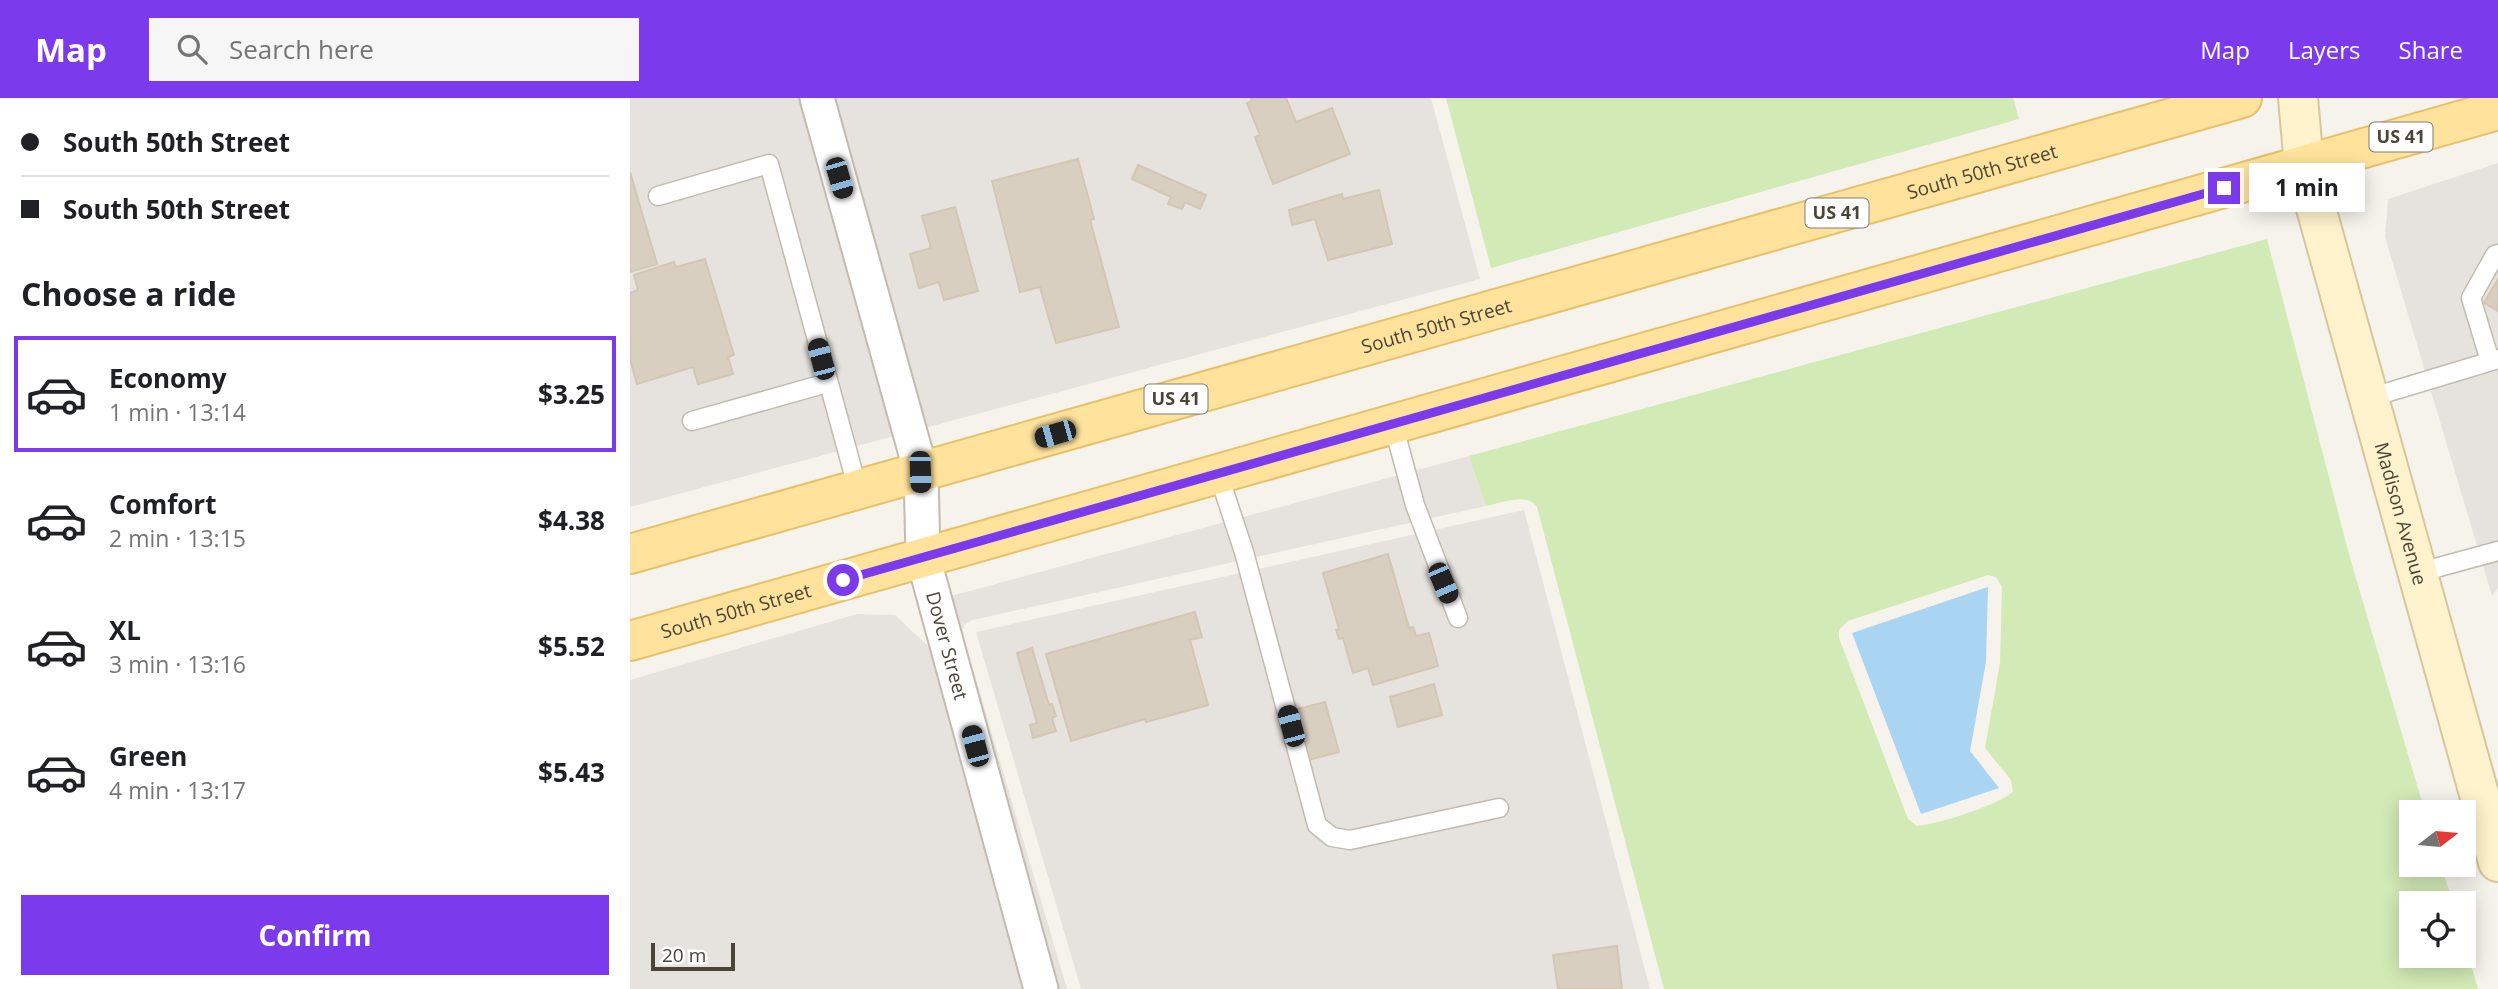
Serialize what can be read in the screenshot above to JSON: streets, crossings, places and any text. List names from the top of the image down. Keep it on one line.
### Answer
{"streets":{"main road":["US 41","South 50th Street","Madison Avenue"],"street":["Dover Street"]},"crossings":[["South 50th Street","Madison Avenue"],["South 50th Street","Dover Street"]],"scale_bar":"20 m","north":"right","page":{"header":"Map","search":"Search here","nav":["Map","Layers","Share"],"banner":["South 50th Street","South 50th Street"],"bubble":"1 min","heading":"Choose a ride","list":[{"name":"Economy","note":"1 min · 13:14","value":"$3.25"},{"name":"Comfort","note":"2 min · 13:15","value":"$4.38"},{"name":"XL","note":"3 min · 13:16","value":"$5.52"},{"name":"Green","note":"4 min · 13:17","value":"$5.43"}],"buttons":"Confirm","scale":"20 m"}}
